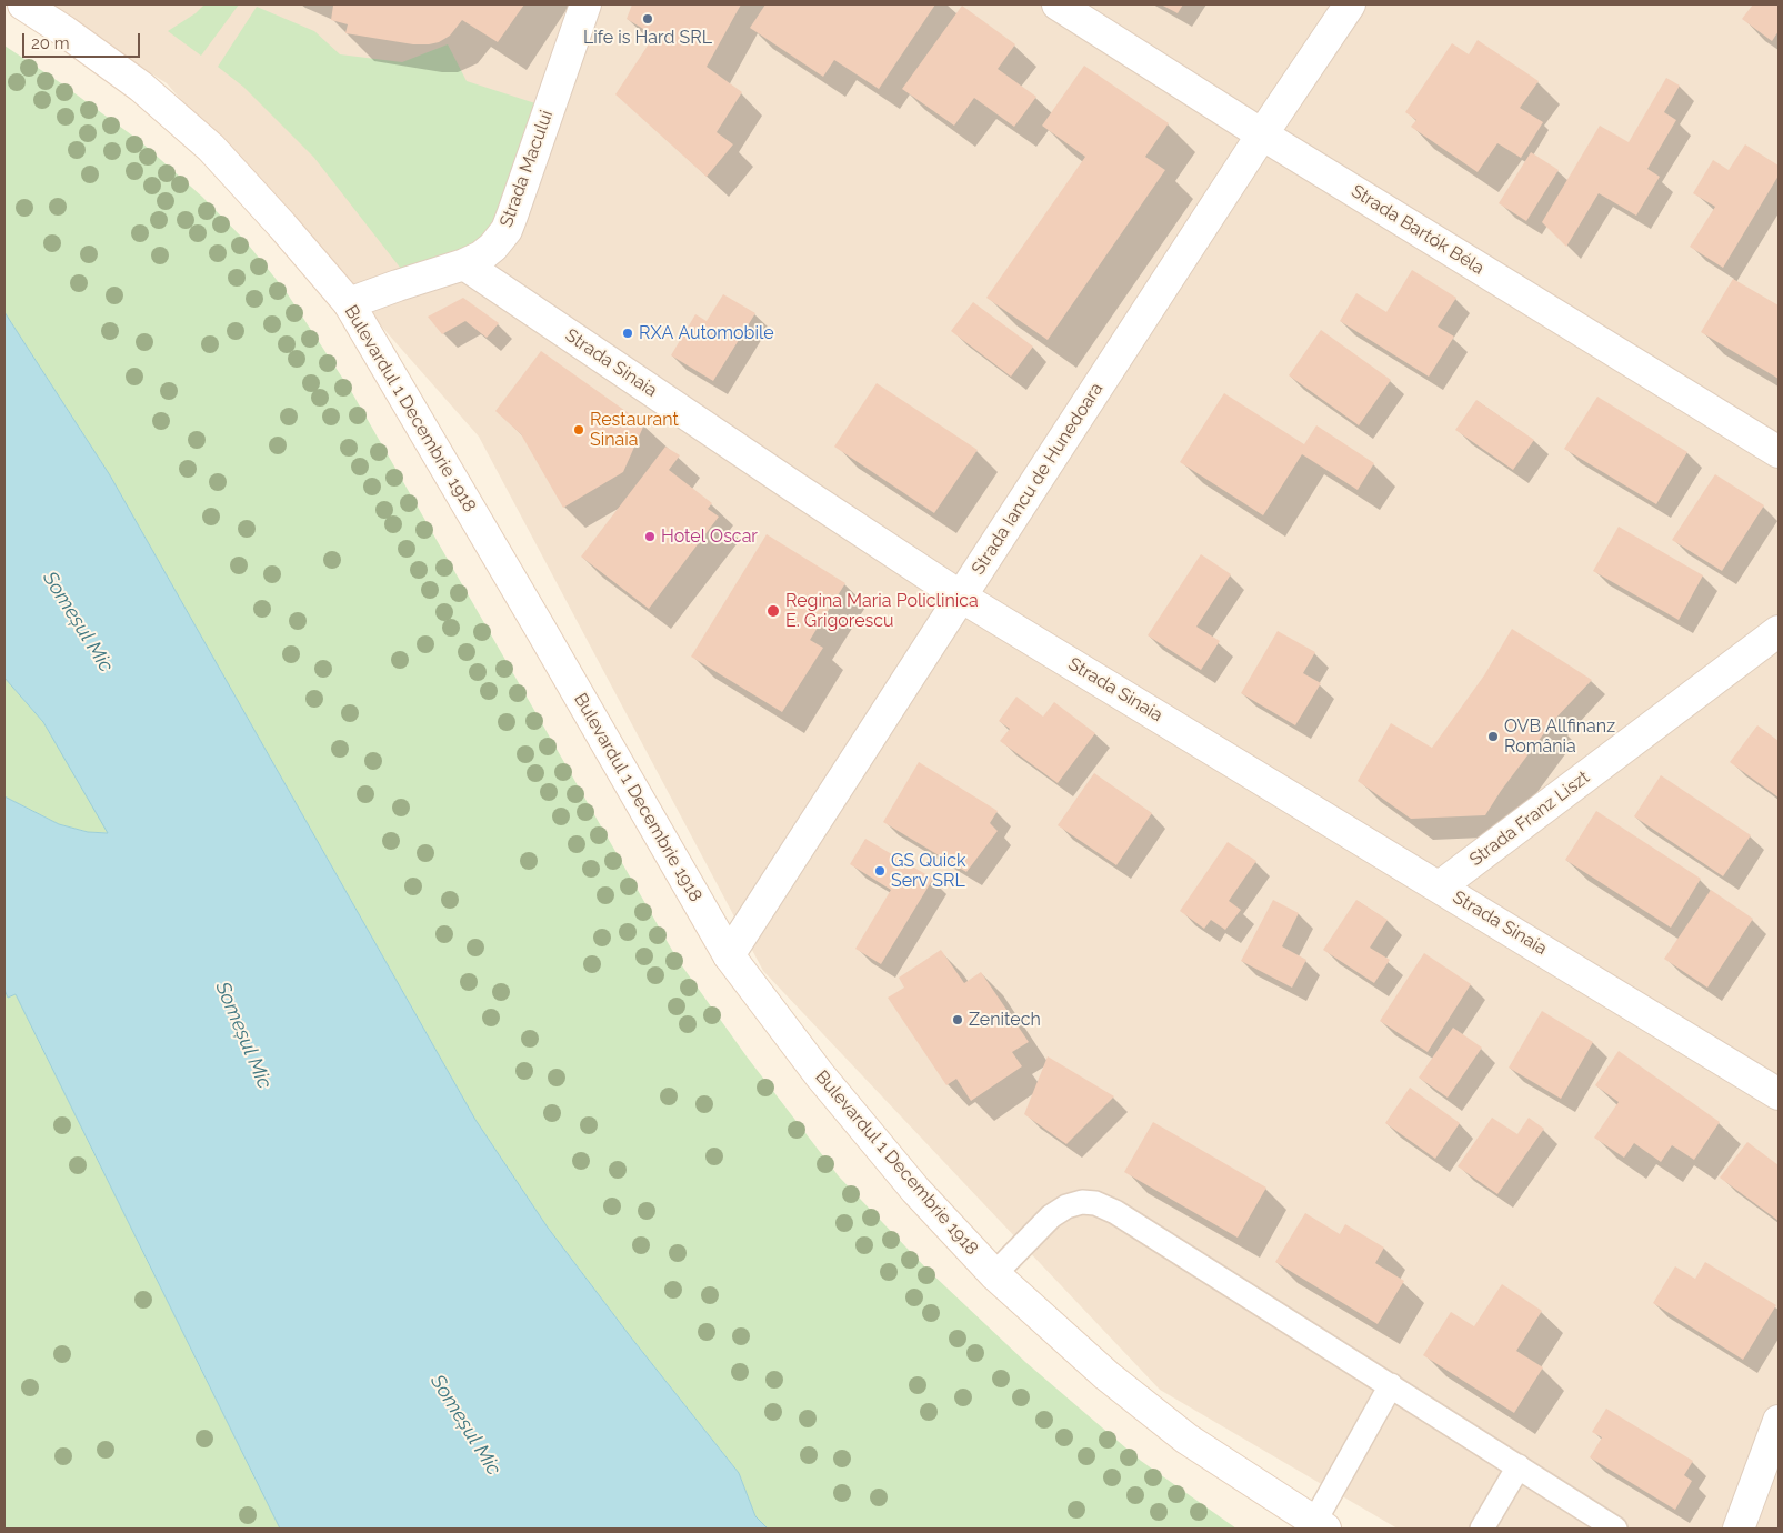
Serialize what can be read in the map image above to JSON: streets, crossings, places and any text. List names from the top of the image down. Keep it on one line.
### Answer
{"streets":{"street":["Strada Macului","Strada Bartók Béla","Strada Sinaia","Bulevardul 1 Decembrie 1918","Strada Iancu de Hunedoara","Strada Franz Liszt"]},"crossings":[["Strada Macului","Strada Sinaia"],["Strada Macului","Bulevardul 1 Decembrie 1918"],["Strada Bartók Béla","Strada Iancu de Hunedoara"],["Strada Sinaia","Strada Iancu de Hunedoara"],["Strada Sinaia","Strada Franz Liszt"],["Bulevardul 1 Decembrie 1918","Strada Iancu de Hunedoara"]],"water":["Someșul Mic"],"places":["Life is Hard SRL","RXA Automobile","Restaurant Sinaia","Hotel Oscar","Regina Maria Policlinica E. Grigorescu","OVB Allfinanz România","GS Quick Serv SRL","Zenitech"],"scale_bar":"20 m"}
